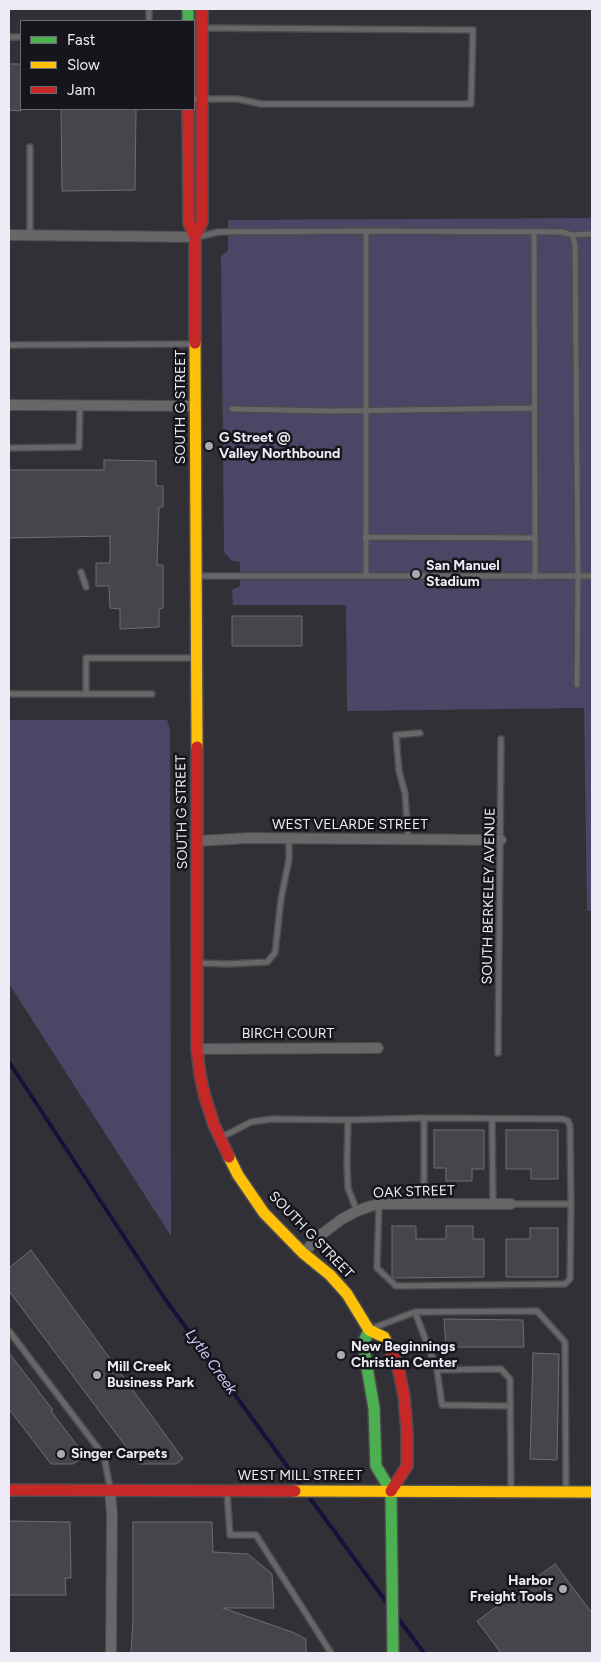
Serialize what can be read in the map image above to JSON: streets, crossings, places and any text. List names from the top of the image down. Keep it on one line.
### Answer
{"streets":{"main road":["SOUTH G STREET","WEST MILL STREET"],"street":["WEST VELARDE STREET","BIRCH COURT","OAK STREET"],"lane":["SOUTH BERKELEY AVENUE"]},"crossings":[["SOUTH G STREET","WEST VELARDE STREET"],["SOUTH G STREET","BIRCH COURT"],["SOUTH G STREET","OAK STREET"],["SOUTH G STREET","WEST MILL STREET"],["WEST VELARDE STREET","SOUTH BERKELEY AVENUE"]],"water":["Lytle Creek"],"places":["G Street @ Valley Northbound","San Manuel Stadium","New Beginnings Christian Center","Mill Creek Business Park","Singer Carpets","Harbor Freight Tools"],"legend":["Fast","Slow","Jam"]}
